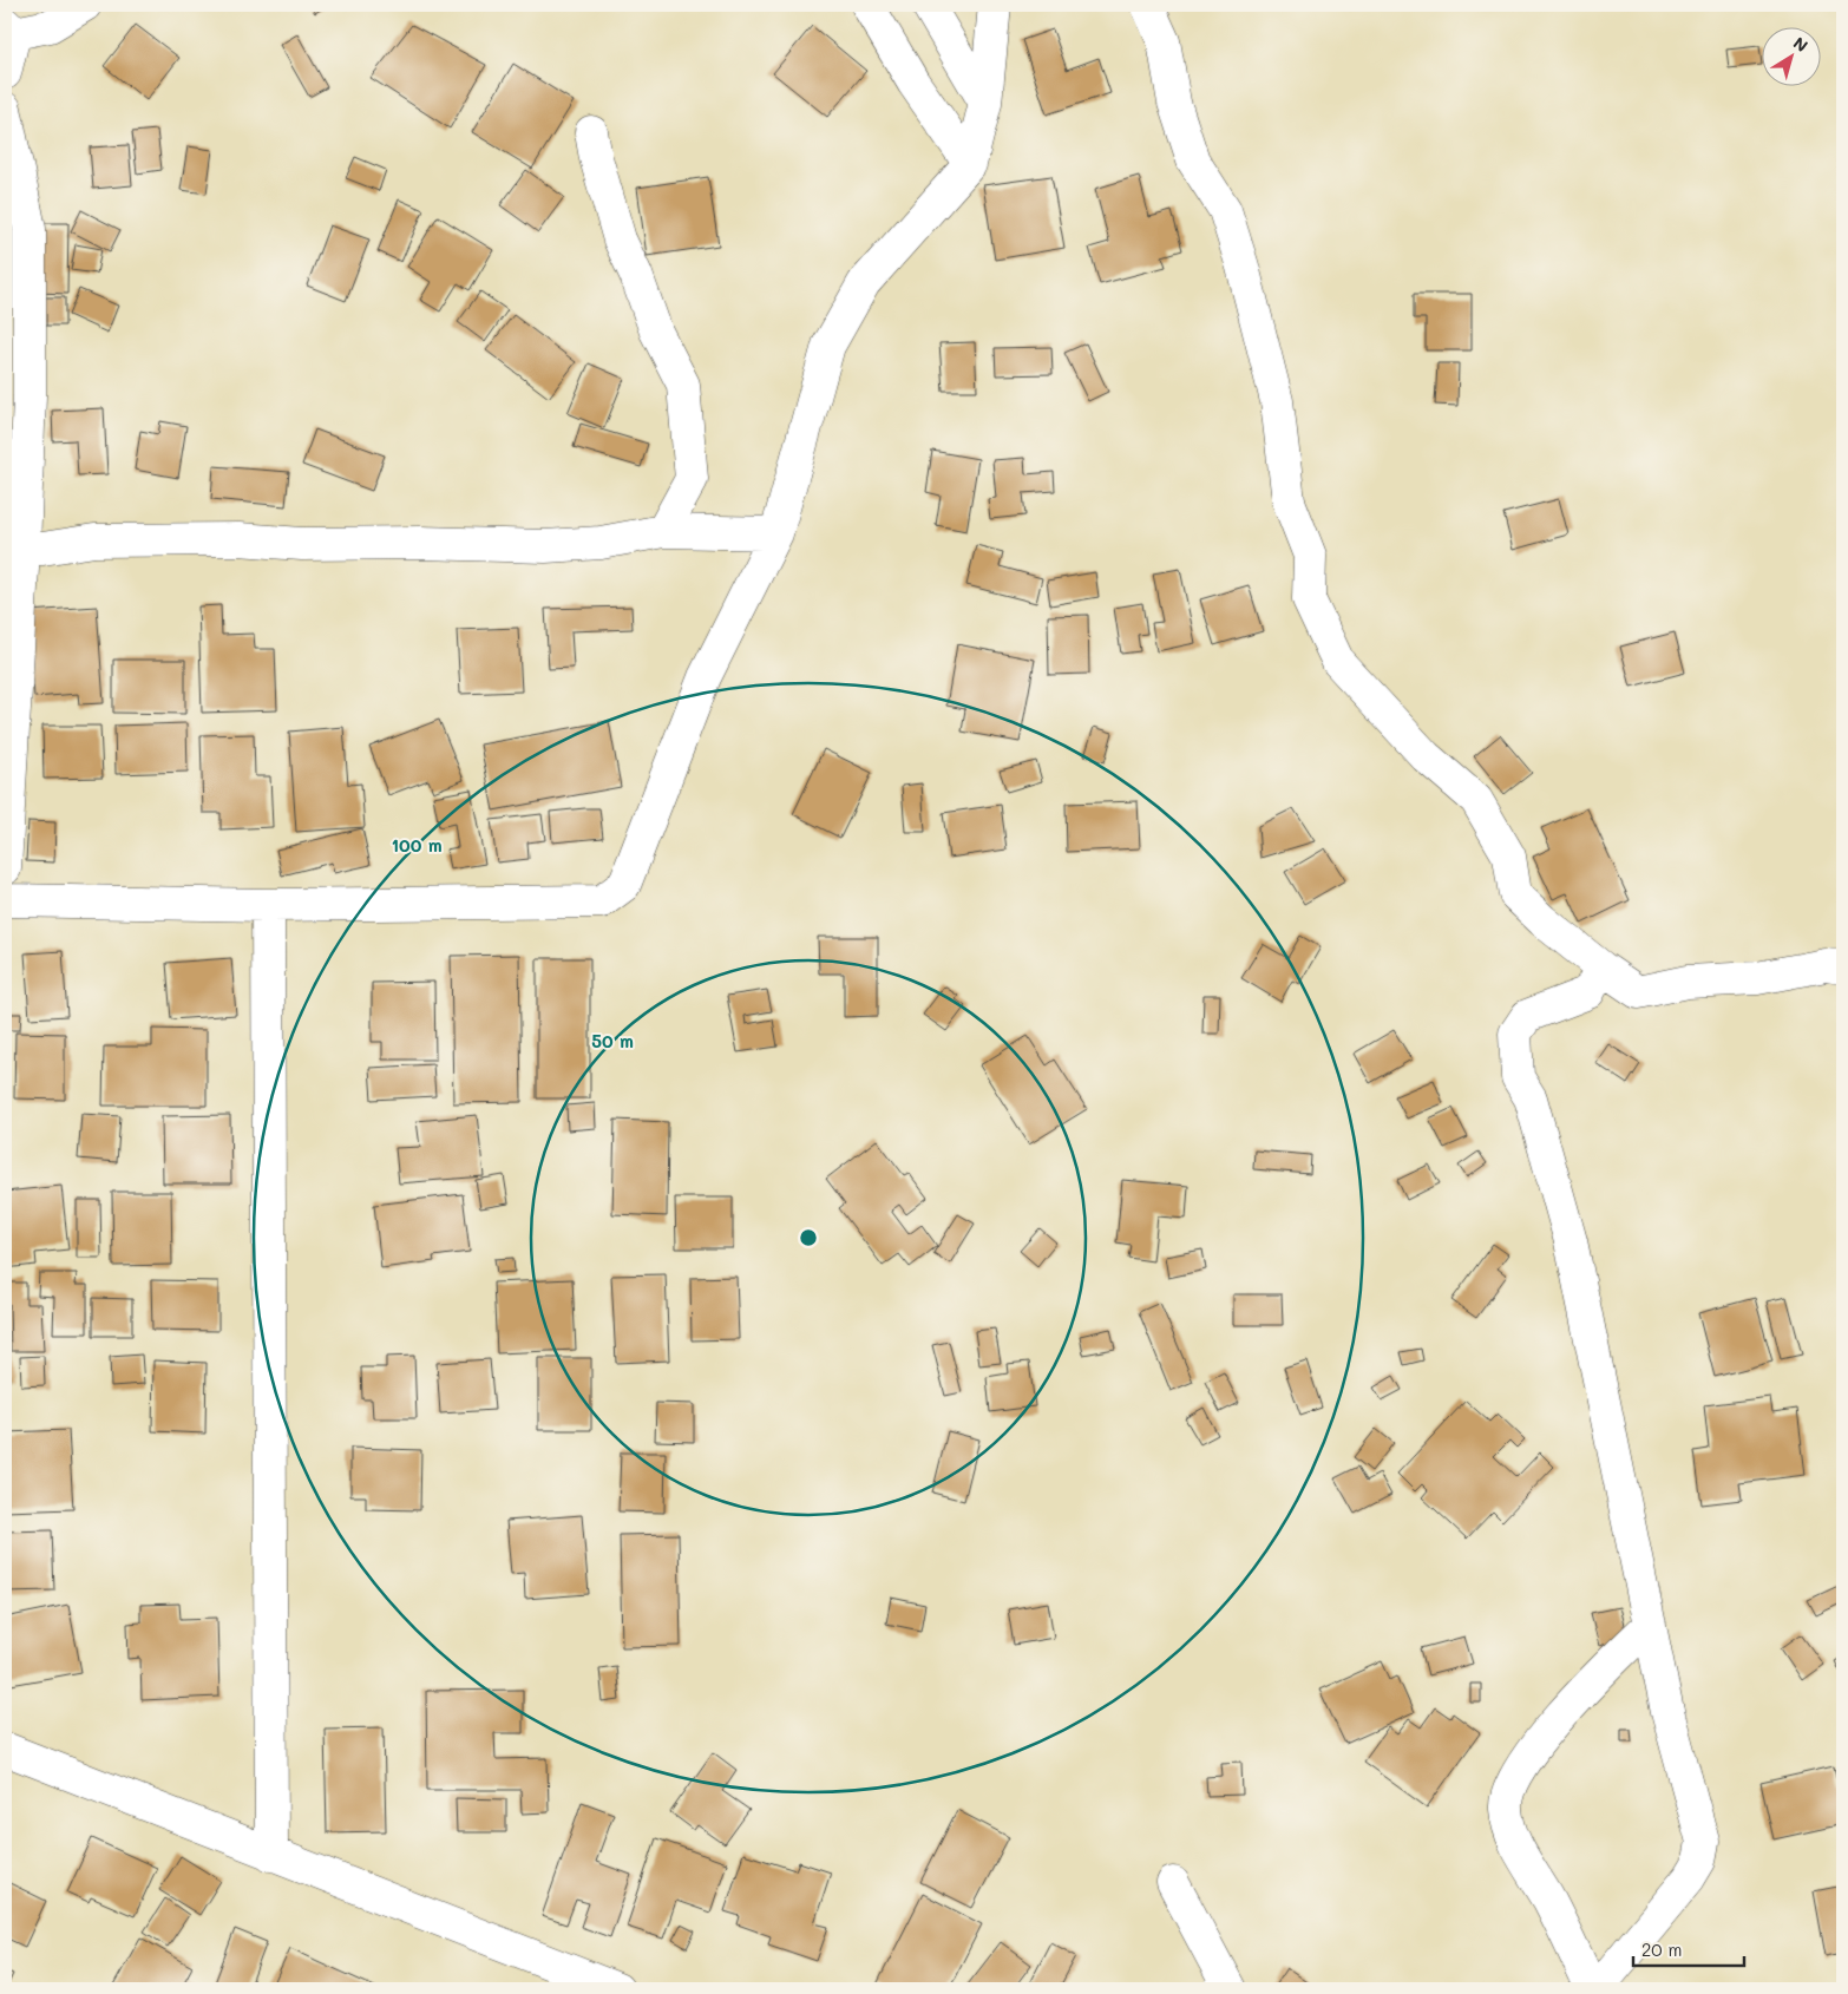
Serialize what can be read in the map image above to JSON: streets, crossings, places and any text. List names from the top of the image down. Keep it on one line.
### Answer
{"scale_bar":"20 m","north":"top right","rings":["100 m","50 m"]}
